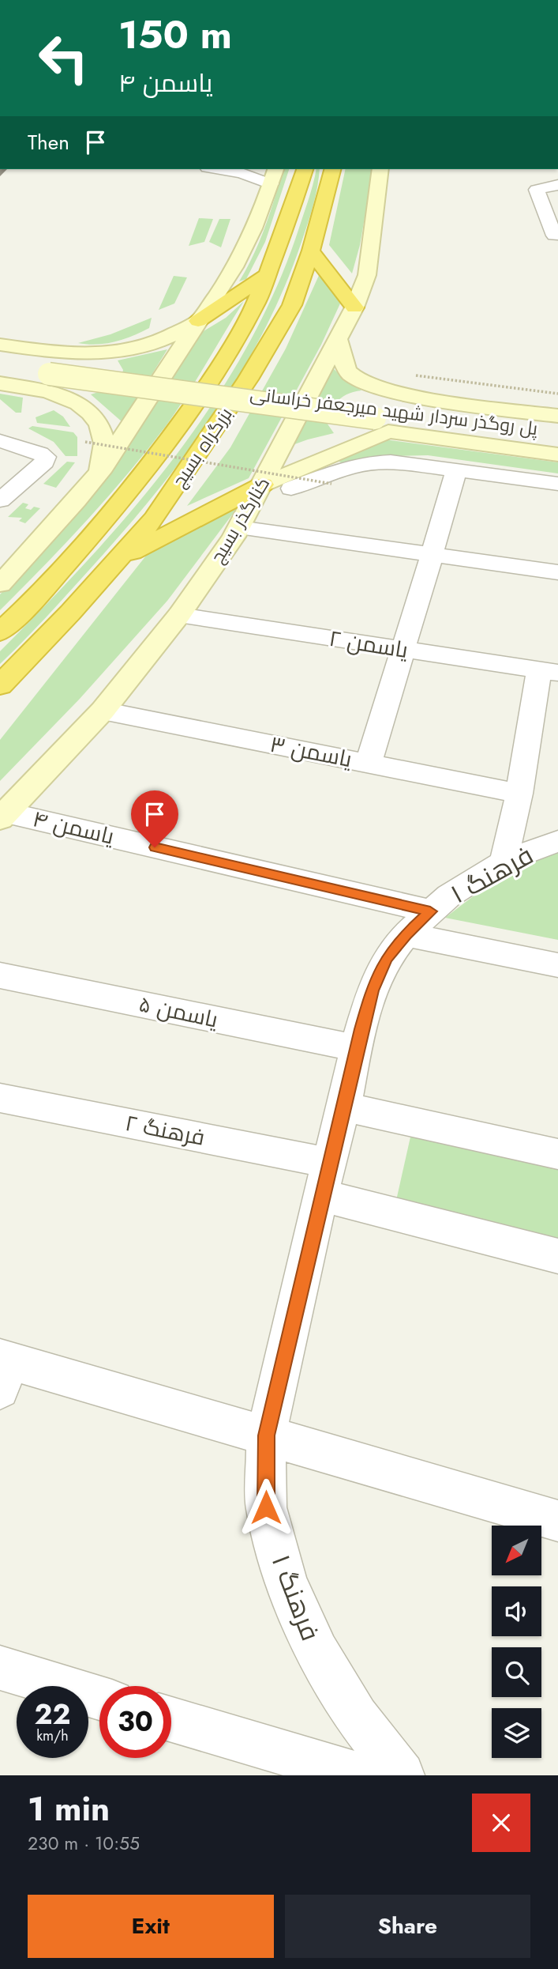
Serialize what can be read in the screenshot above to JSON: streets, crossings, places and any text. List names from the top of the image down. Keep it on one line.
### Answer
{"streets":{"highway":["بزرگراه بسیج"],"main road":["پل روگذر سردار شهید میرجعفر خراسانی","کنارگذر بسیج"],"street":["یاسمن ۲","یاسمن ۳","یاسمن ۴","فرهنگ ۱","یاسمن ۵","فرهنگ ۲"]},"crossings":[["کنارگذر بسیج","یاسمن ۲"],["کنارگذر بسیج","یاسمن ۳"],["کنارگذر بسیج","یاسمن ۴"],["یاسمن ۴","فرهنگ ۱"],["فرهنگ ۱","یاسمن ۵"],["فرهنگ ۱","فرهنگ ۲"]],"north":"bottom left","page":{"turn":["150 m","یاسمن ۴"],"then":"Then","speed":"22 km/h","limit":"30","heading":["1 min","230 m · 10:55"],"buttons":["Exit","Share"]}}
